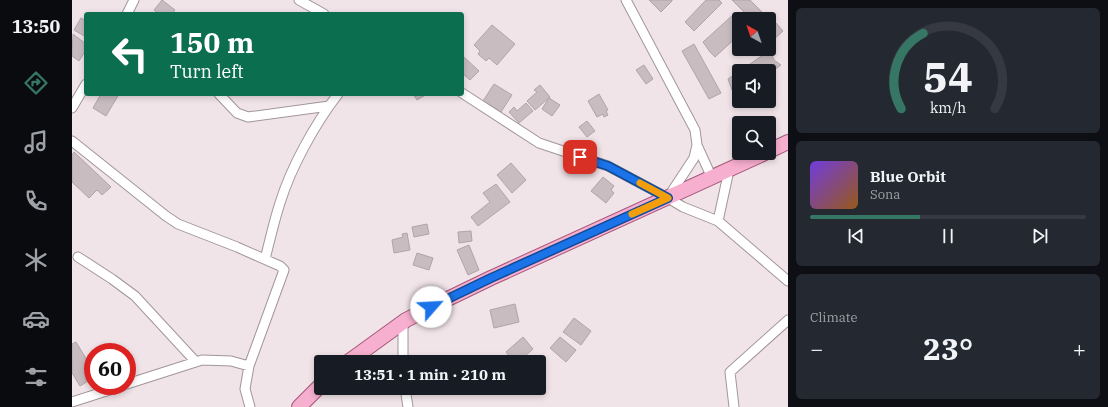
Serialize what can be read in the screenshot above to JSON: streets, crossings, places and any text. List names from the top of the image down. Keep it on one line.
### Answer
{"north":"top left","page":{"tabs":"13:50","turn":["150 m","Turn left"],"song":["Blue Orbit","Sona"],"tile":"Climate","heat":["−","23°","+"],"limit":"60","trip":"13:51 · 1 min · 210 m","gauge":["54","km/h"]}}
